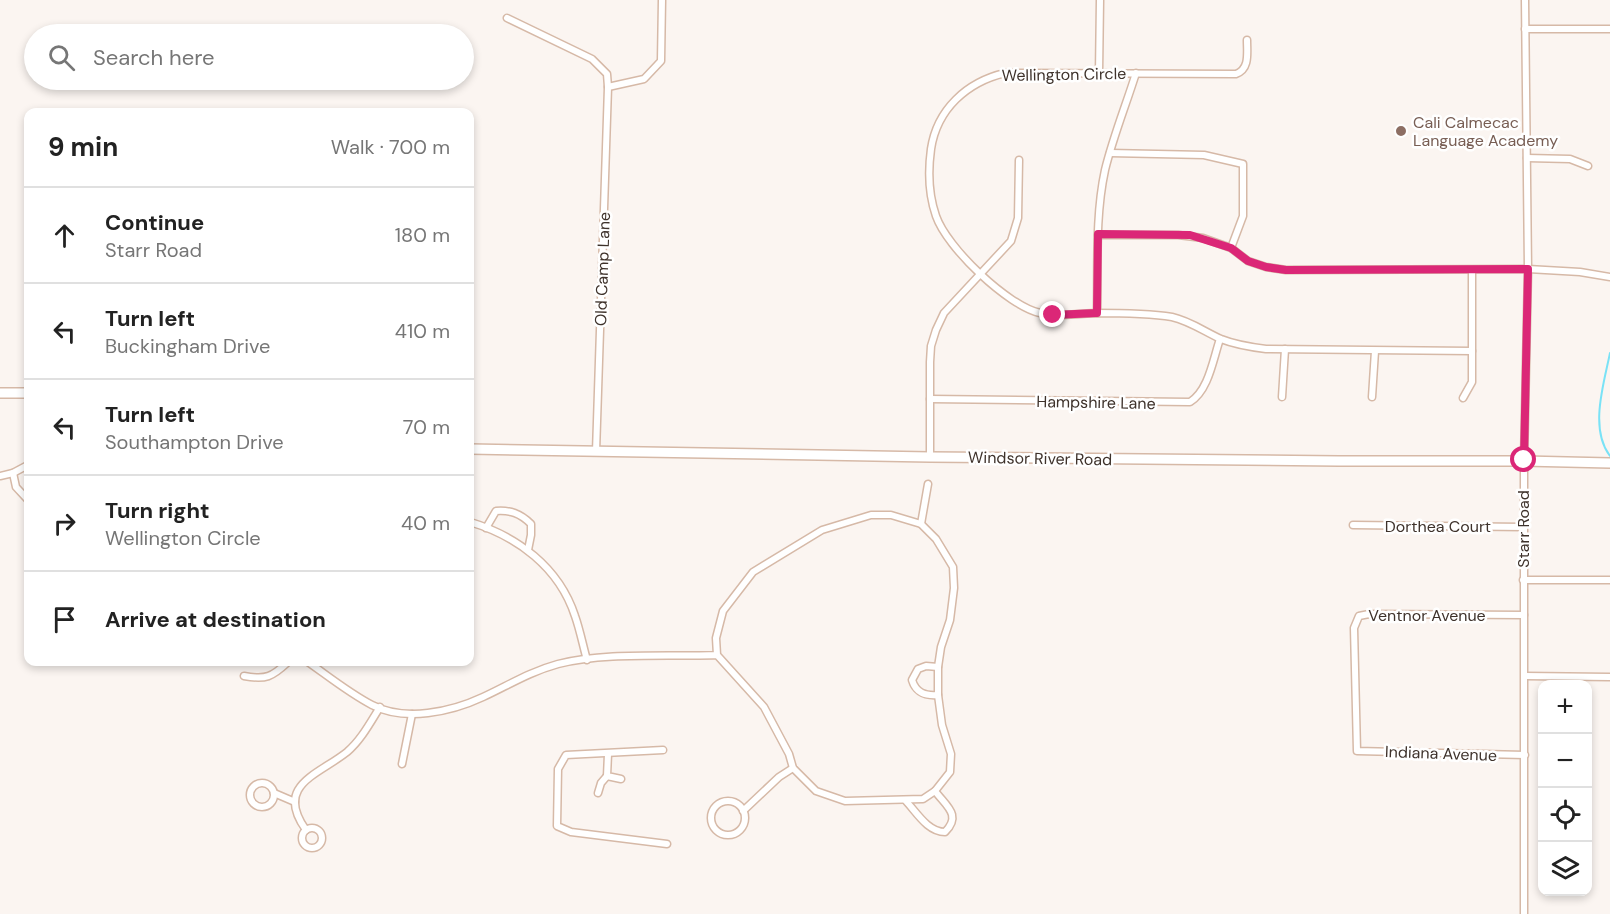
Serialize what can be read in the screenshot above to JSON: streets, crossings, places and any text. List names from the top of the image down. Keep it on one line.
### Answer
{"streets":{"main road":["Windsor River Road"],"street":["Wellington Circle","Old Camp Lane","Hampshire Lane","Dorthea Court","Starr Road","Ventnor Avenue","Indiana Avenue"]},"crossings":[["Wellington Circle","Hampshire Lane"],["Old Camp Lane","Windsor River Road"],["Windsor River Road","Starr Road"],["Dorthea Court","Starr Road"],["Starr Road","Ventnor Avenue"],["Starr Road","Indiana Avenue"],["Ventnor Avenue","Indiana Avenue"]],"places":["Cali Calmecac Language Academy"],"page":{"search":"Search here","heading":["9 min","Walk · 700 m"],"list":[["Continue","Starr Road","180 m"],["Turn left","Buckingham Drive","410 m"],["Turn left","Southampton Drive","70 m"],["Turn right","Wellington Circle","40 m"],"Arrive at destination"],"map_buttons":["+","−"]}}
